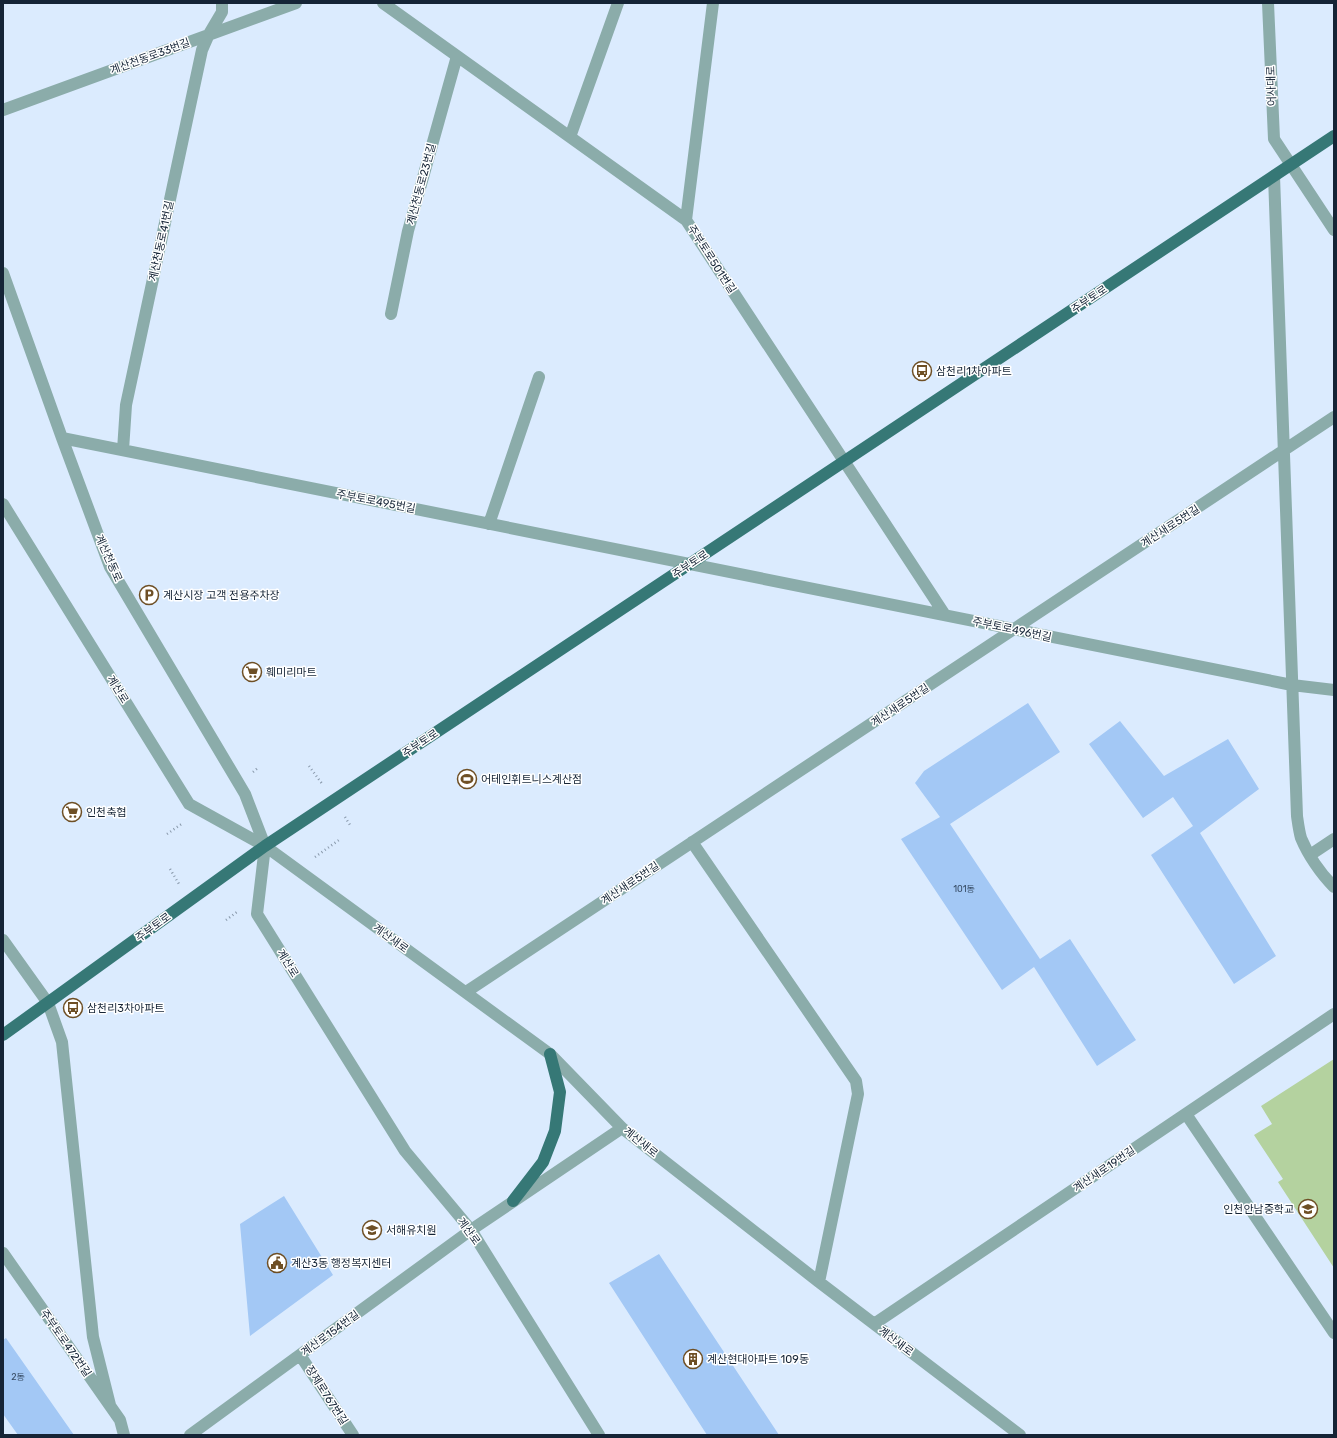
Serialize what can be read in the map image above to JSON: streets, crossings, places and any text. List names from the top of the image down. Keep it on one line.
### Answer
{"streets":{"main road":["주부토로"],"street":["계산천동로33번길","어사대로","계산천동로23번길","계산천동로41번길","주부토로501번길","주부토로495번길","계산새로5번길","계산천동로","주부토로496번길","계산로","계산새로","계산새로19번길","계산로154번길","주부토로472번길","장제로767번길"]},"crossings":[["계산천동로33번길","계산천동로41번길"],["어사대로","주부토로"],["계산천동로41번길","주부토로495번길"],["주부토로501번길","주부토로"],["주부토로","주부토로495번길"],["주부토로","계산천동로"],["주부토로","주부토로496번길"],["주부토로","계산로"],["주부토로","계산새로"],["주부토로495번길","계산천동로"],["주부토로495번길","주부토로496번길"],["계산새로5번길","주부토로496번길"],["계산새로5번길","계산새로"],["계산천동로","계산로"],["계산천동로","계산새로"],["계산로","계산새로"],["계산로","계산로154번길"],["계산새로","계산새로19번길"],["계산새로","계산로154번길"],["계산로154번길","장제로767번길"]],"places":{"bus stop":["삼천리1차아파트","삼천리3차아파트"],"parking":["계산시장 고객 전용주차장"],"supermarket":["훼미리마트","인천축협"],"sports":["어테인휘트니스계산점"],"school or university":["인천안남중학교","서해유치원"],"public building":["계산3동 행정복지센터"],"building":["계산현대아파트 109동"]},"house_numbers":["101동","2동"]}
